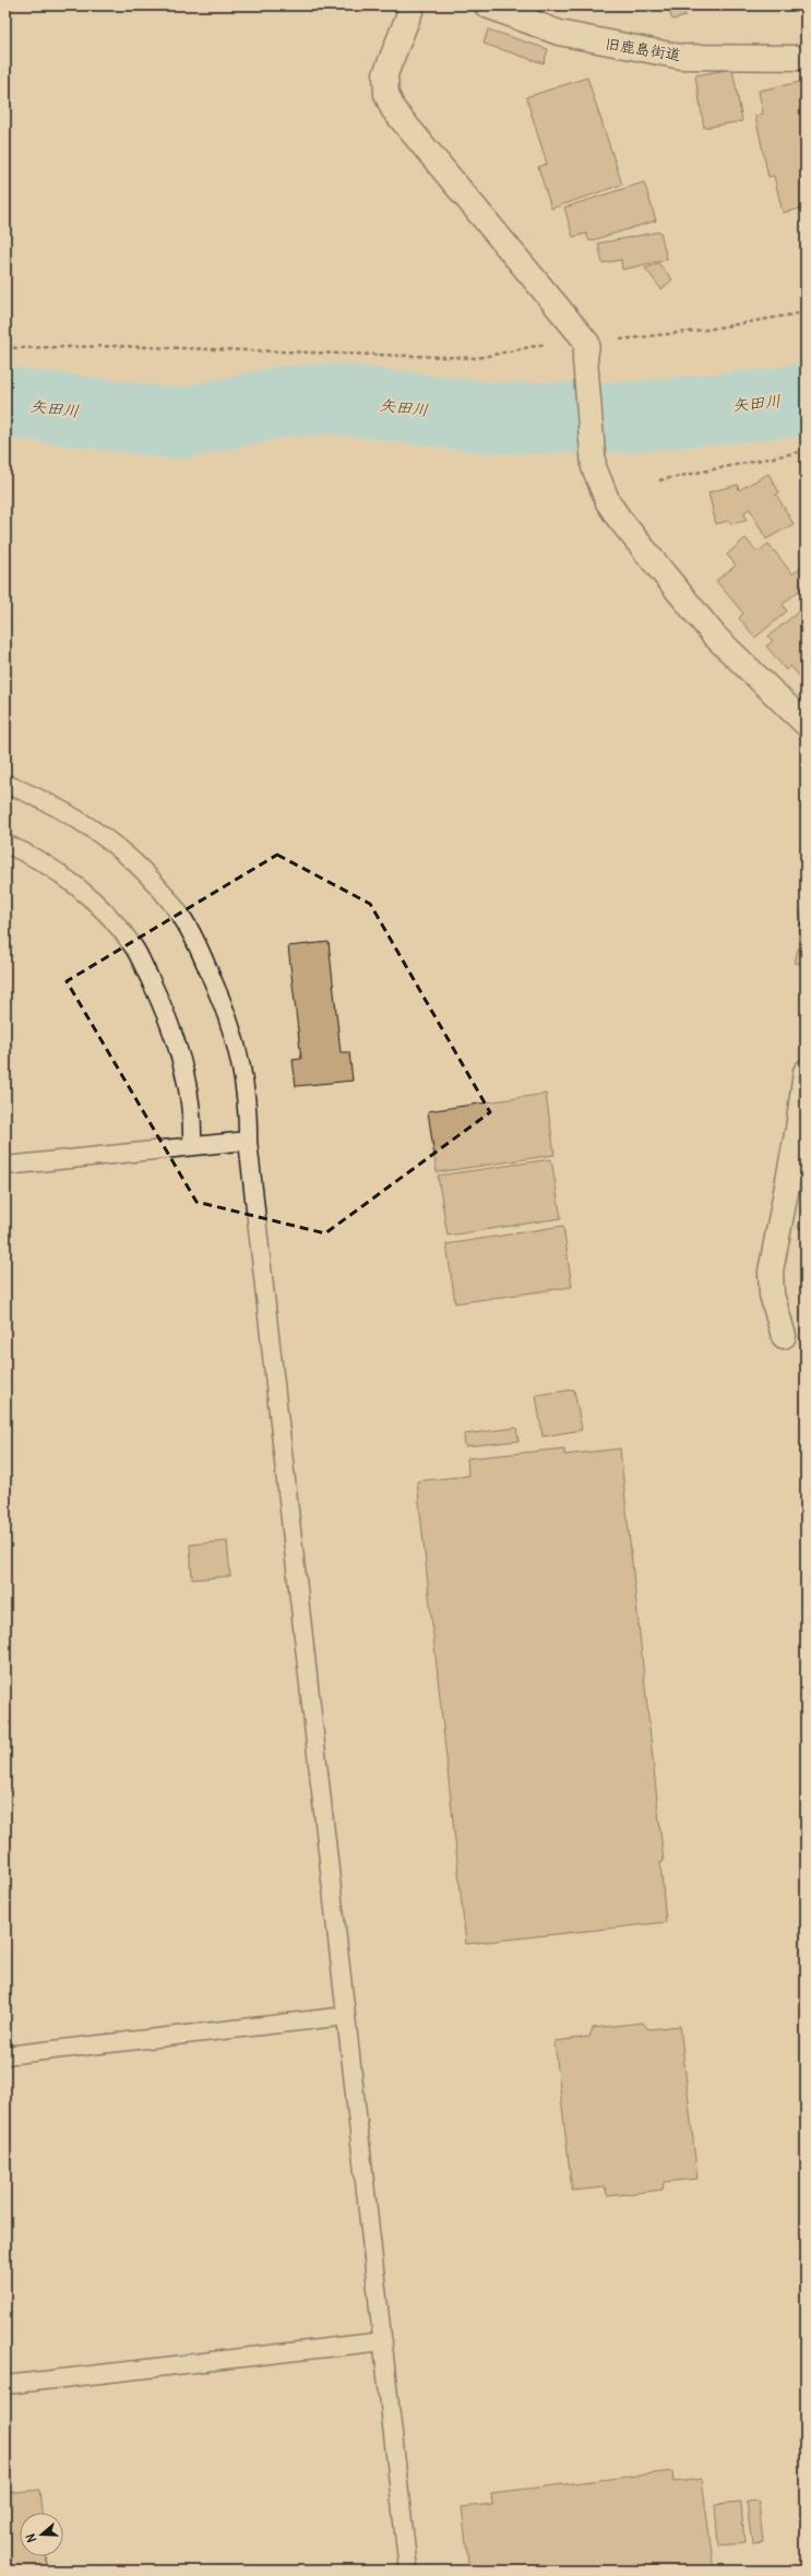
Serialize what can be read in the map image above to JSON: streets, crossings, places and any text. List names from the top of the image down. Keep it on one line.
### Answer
{"streets":{"street":["旧鹿島街道"]},"water":["矢田川"],"north":"left"}
